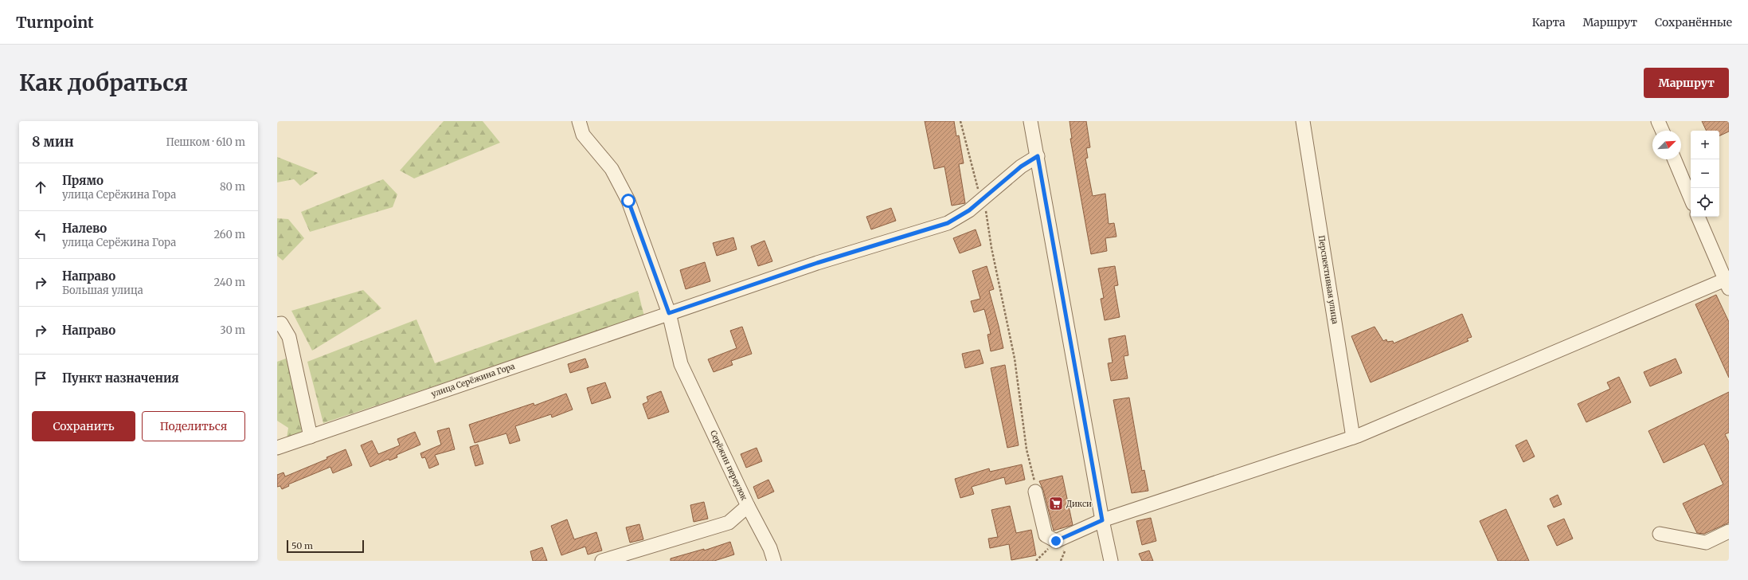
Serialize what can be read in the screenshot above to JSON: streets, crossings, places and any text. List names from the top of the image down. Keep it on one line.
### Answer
{"streets":{"street":["Перспективная улица","улица Серёжина Гора","Серёжин переулок"]},"crossings":[["улица Серёжина Гора","Серёжин переулок"]],"places":{"supermarket":["Дикси"]},"scale_bar":"50 m","north":"top right","page":{"header":"Turnpoint","nav":["Карта","Маршрут","Сохранённые"],"buttons":["Маршрут",["Сохранить","Поделиться"]],"title":"Как добраться","heading":["8 мин","Пешком · 610 m"],"map_buttons":["+","−"],"list":[["Прямо","улица Серёжина Гора","80 m"],["Налево","улица Серёжина Гора","260 m"],["Направо","Большая улица","240 m"],["Направо","30 m"],"Пункт назначения"],"scale":"50 m"}}
